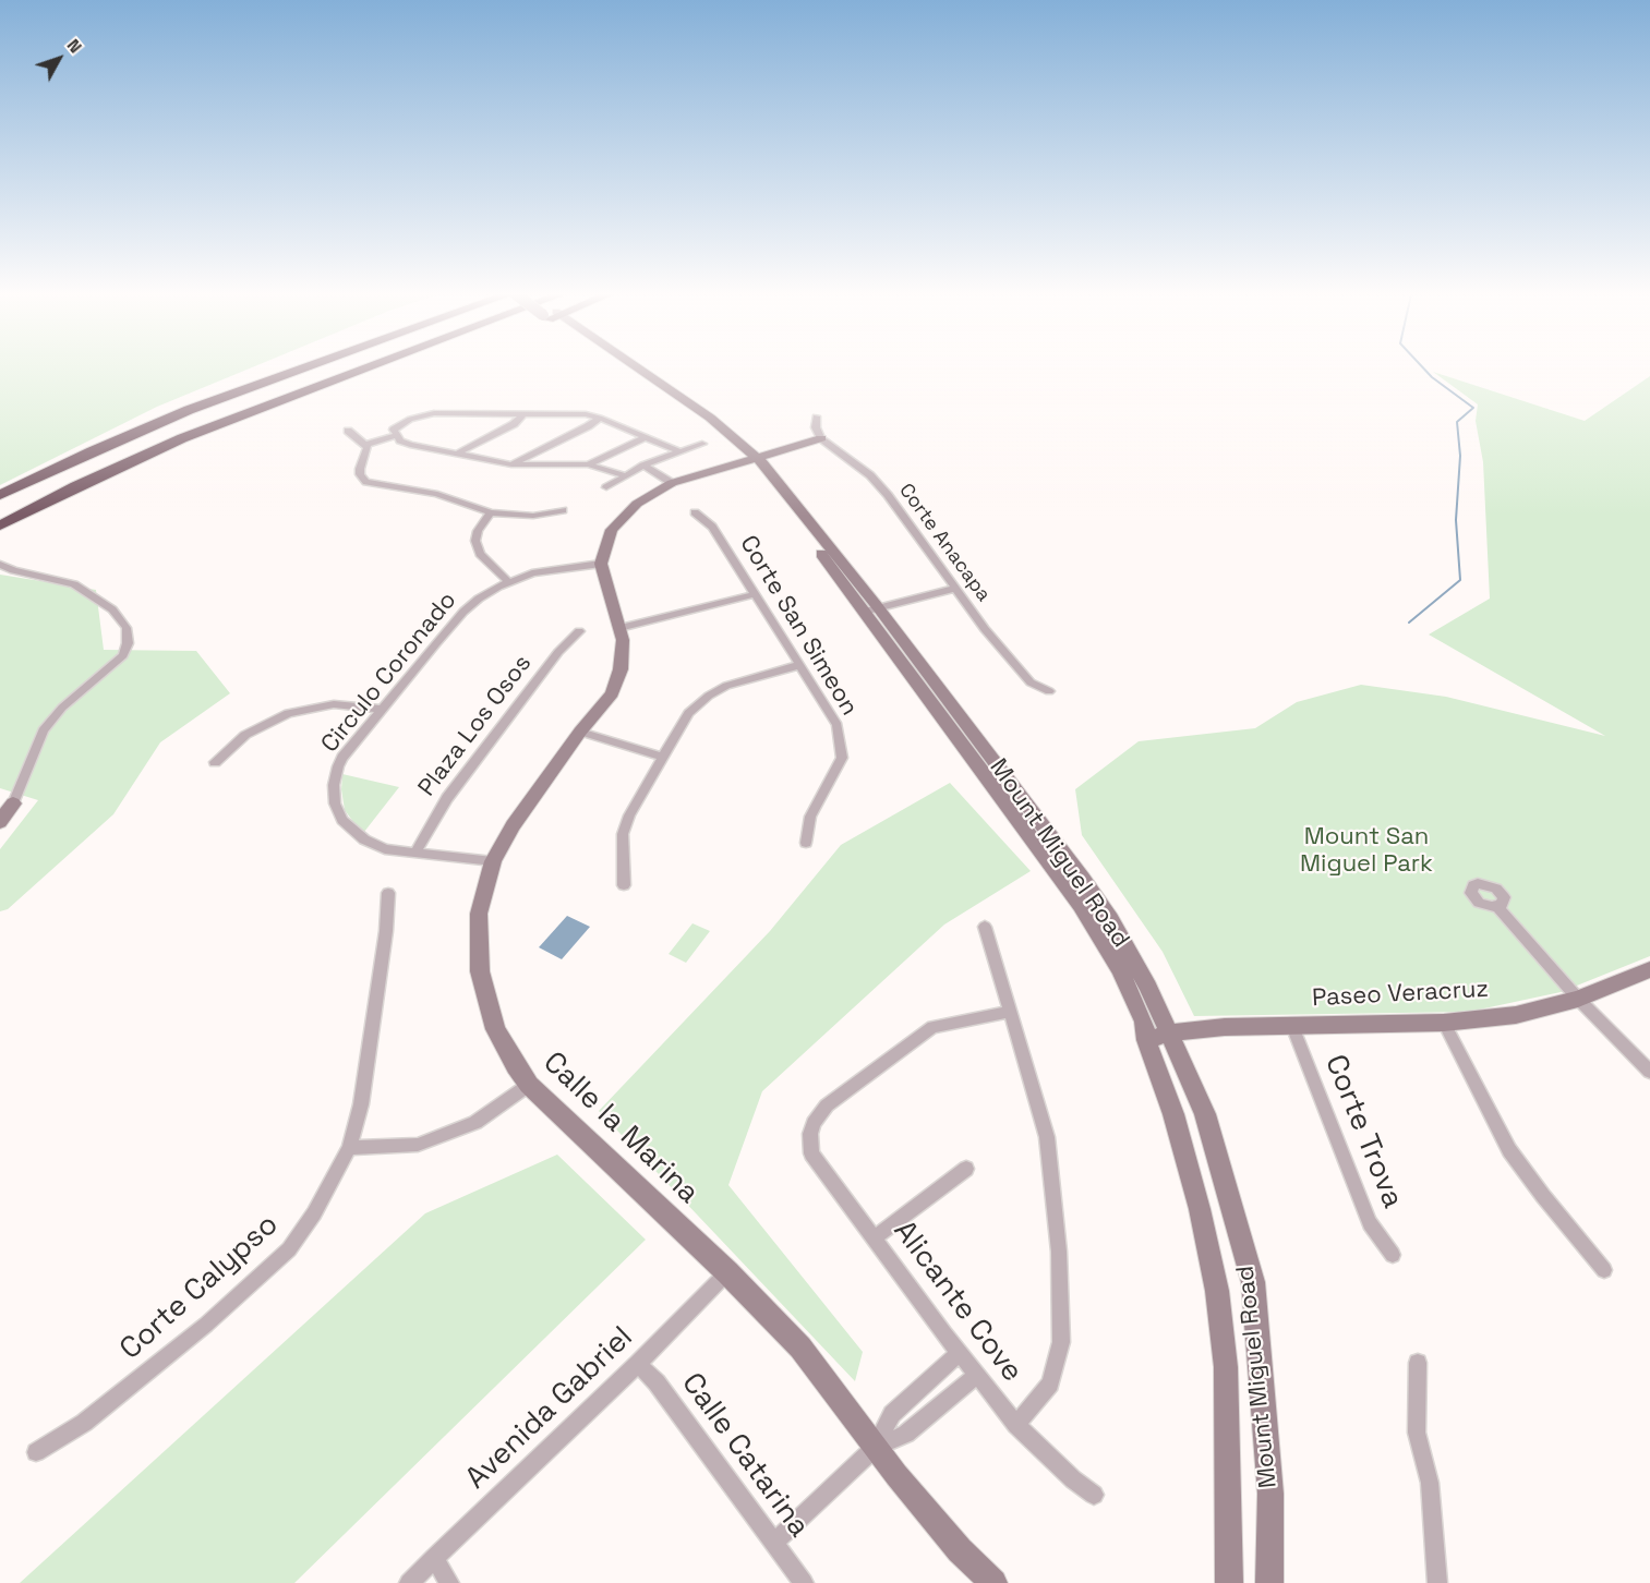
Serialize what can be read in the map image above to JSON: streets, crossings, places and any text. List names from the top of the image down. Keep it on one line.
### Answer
{"streets":{"street":["Corte Anacapa","Corte San Simeon","Circulo Coronado","Plaza Los Osos","Mount Miguel Road","Paseo Veracruz","Calle la Marina","Corte Trova","Corte Calypso","Alicante Cove","Avenida Gabriel","Calle Catarina"]},"crossings":[["Circulo Coronado","Plaza Los Osos"],["Circulo Coronado","Calle la Marina"],["Mount Miguel Road","Paseo Veracruz"],["Paseo Veracruz","Corte Trova"],["Calle la Marina","Avenida Gabriel"],["Avenida Gabriel","Calle Catarina"]],"parks":["Mount San Miguel Park"],"north":"top right"}
